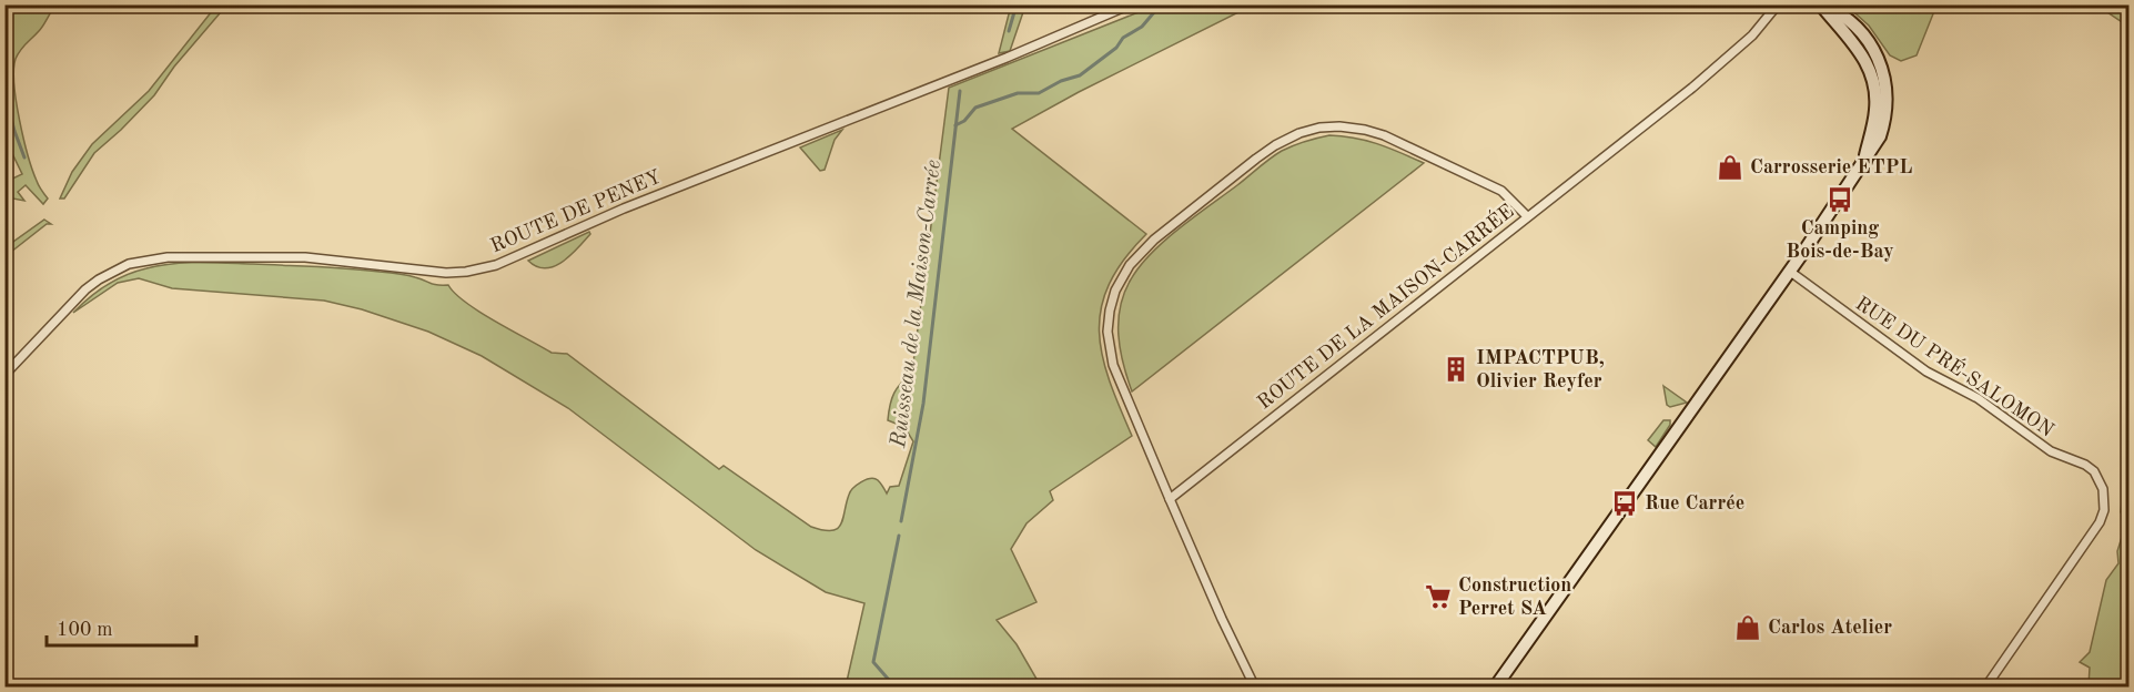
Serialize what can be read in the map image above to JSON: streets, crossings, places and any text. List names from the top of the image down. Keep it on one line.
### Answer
{"streets":{"street":["ROUTE DE PENEY","ROUTE DE LA MAISON-CARRÉE","RUE DU PRÉ-SALOMON"]},"water":["Ruisseau de la Maison-Carrée"],"places":{"shop":["Carrosserie ETPL","Carlos Atelier"],"bus stop":["Camping Bois-de-Bay","Rue Carrée"],"building":["IMPACTPUB, Olivier Reyfer"],"supermarket":["Construction Perret SA"]},"scale_bar":"100 m"}
